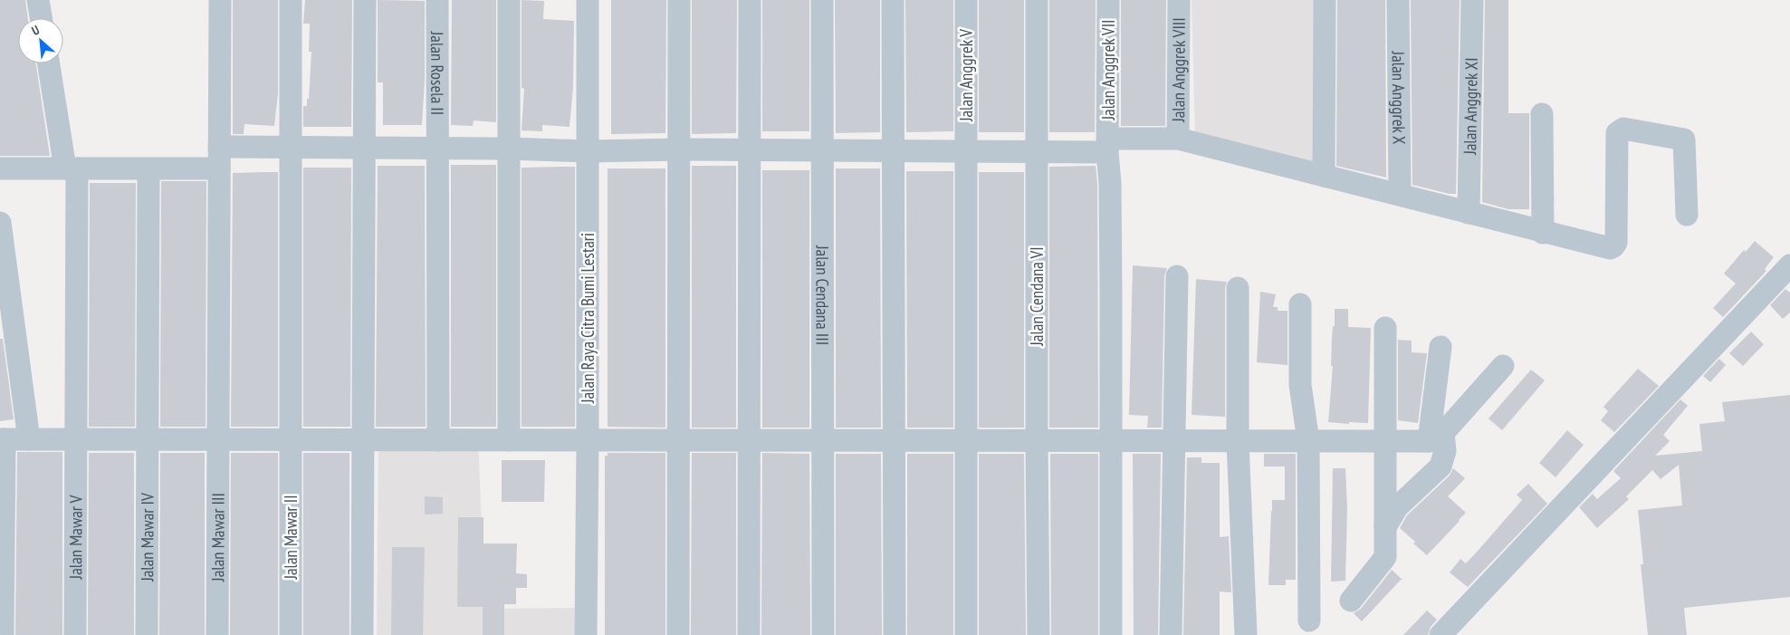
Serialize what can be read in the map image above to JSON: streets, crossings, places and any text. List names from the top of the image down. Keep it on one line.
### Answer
{"streets":{"street":["Jalan Anggrek VII","Jalan Anggrek VIII","Jalan Rosela II","Jalan Anggrek V","Jalan Anggrek X","Jalan Anggrek XI","Jalan Cendana III","Jalan Cendana VI","Jalan Raya Citra Bumi Lestari","Jalan Mawar V","Jalan Mawar IV","Jalan Mawar III","Jalan Mawar II"]},"north":"top left"}
